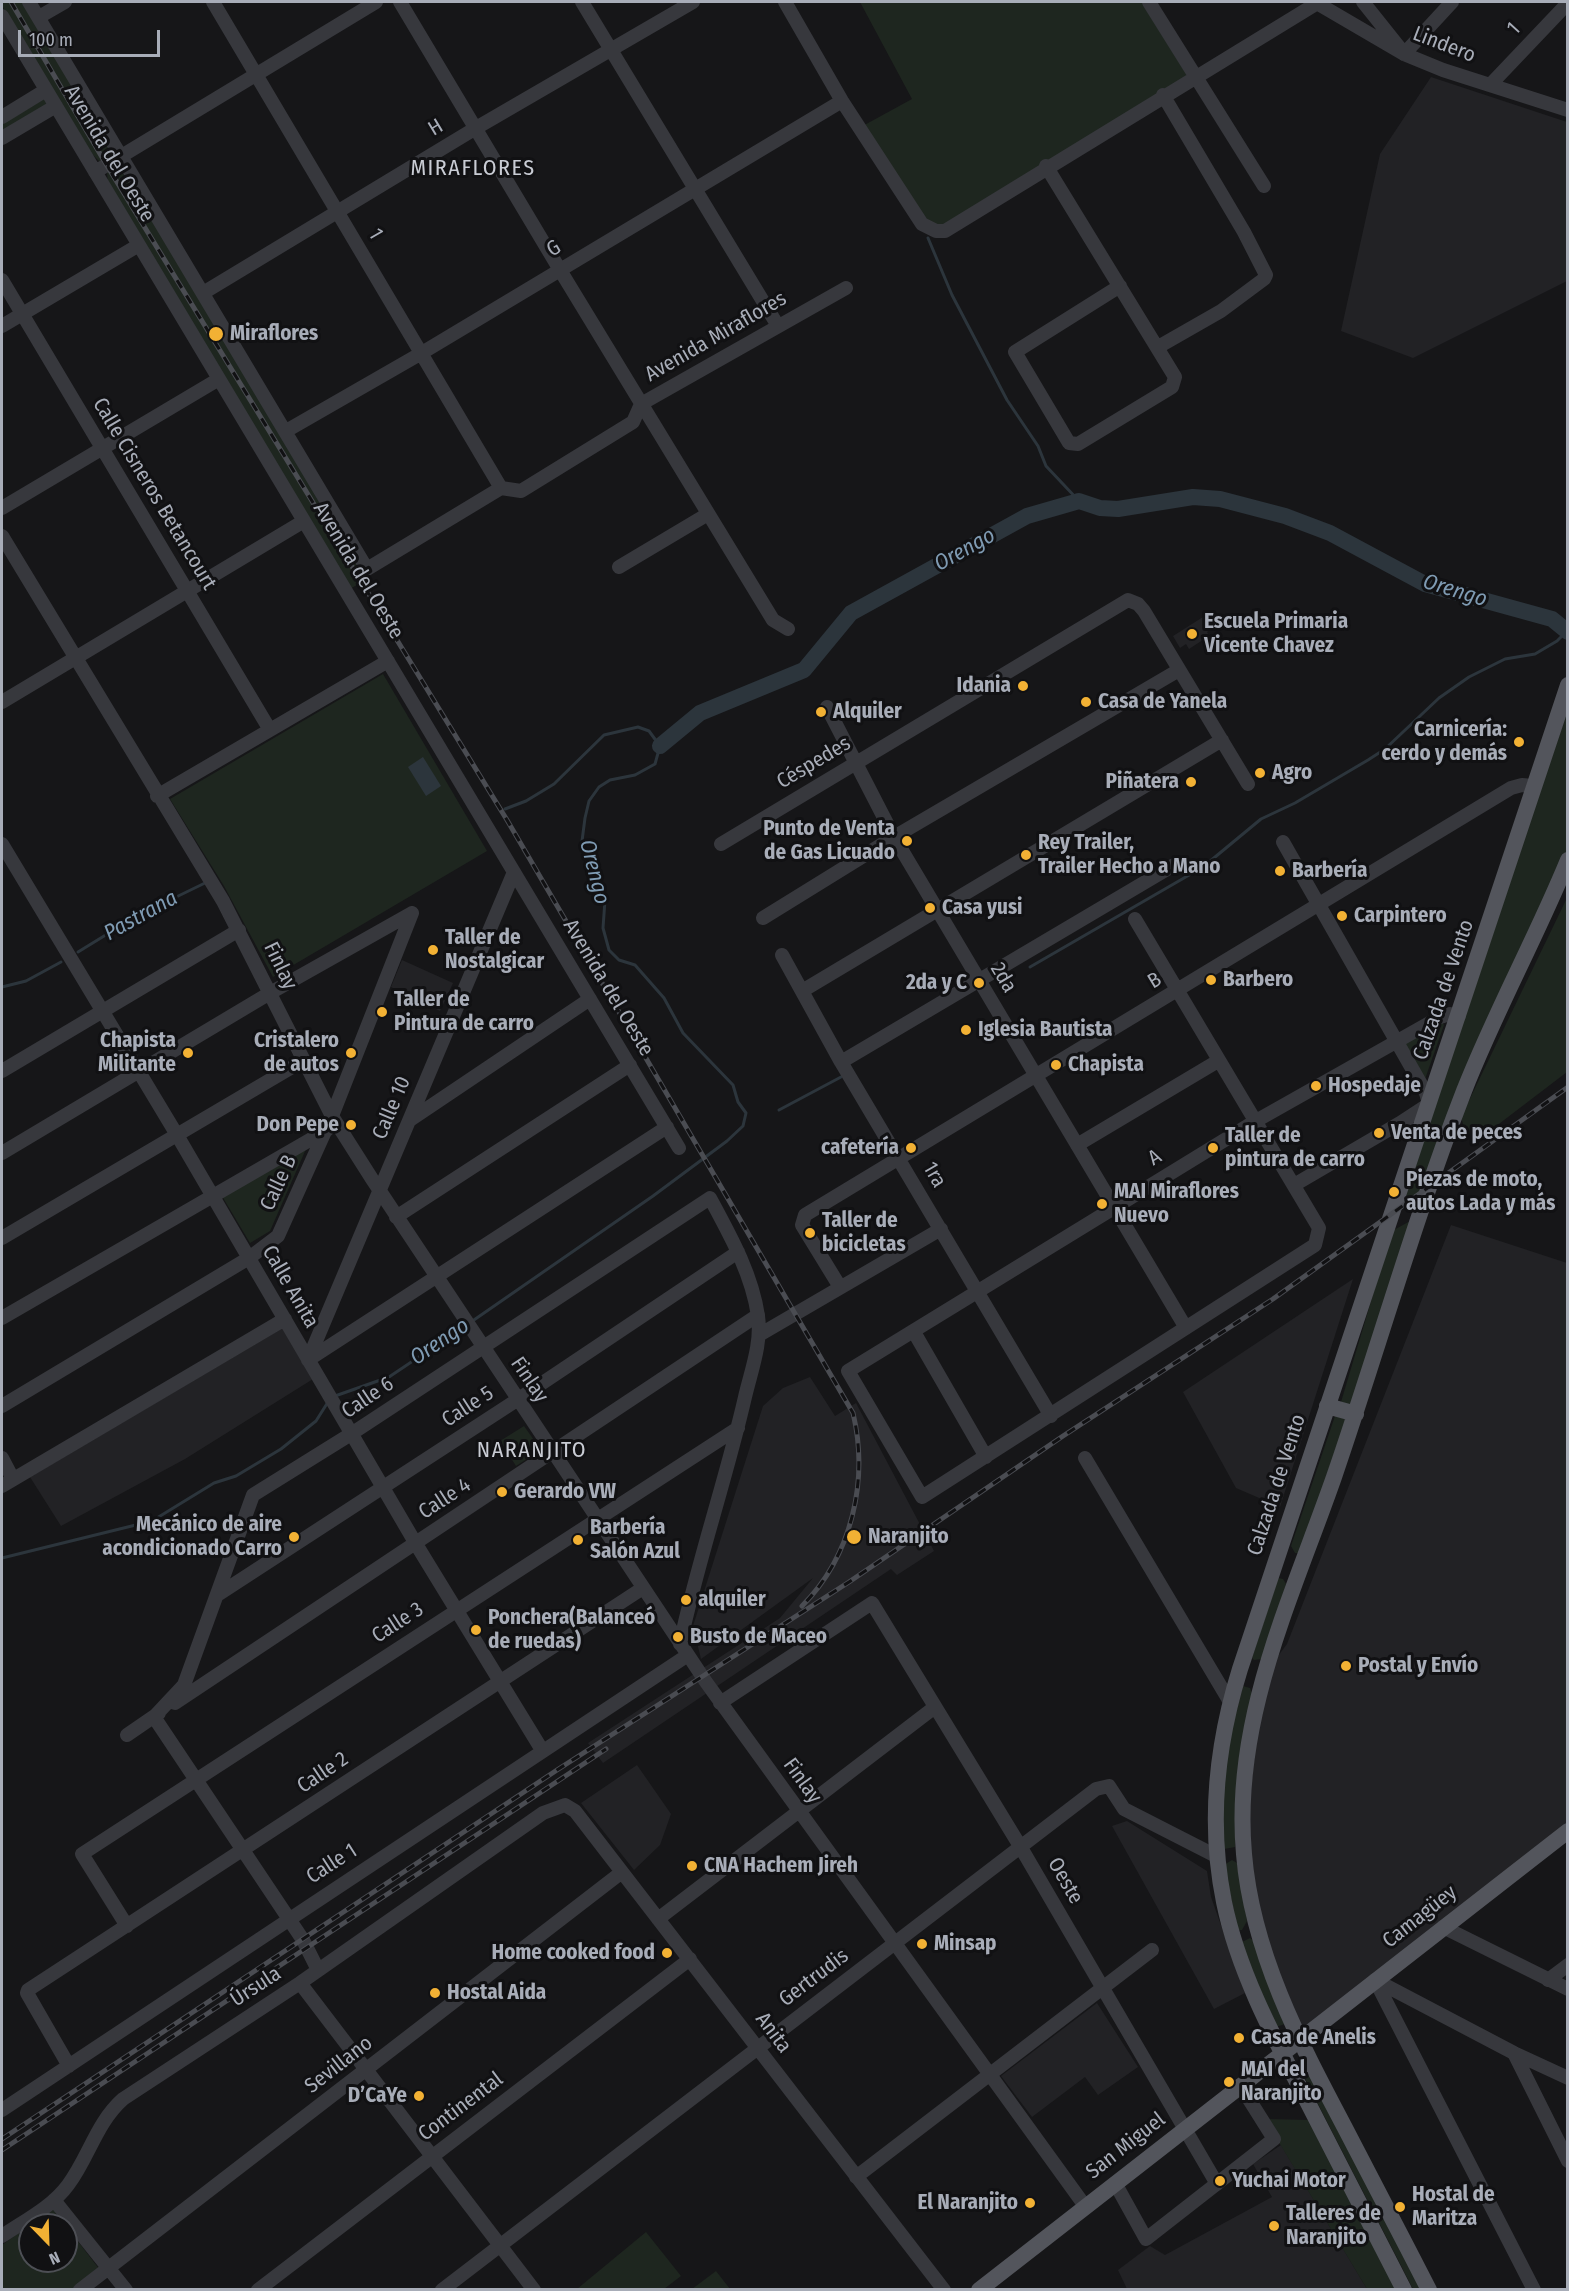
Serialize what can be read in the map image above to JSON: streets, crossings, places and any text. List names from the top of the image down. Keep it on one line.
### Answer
{"streets":{"main road":["Calzada de Vento","Camagüey","San Miguel"],"street":["1","Lindero","H","Avenida del Oeste","G","Avenida Miraflores","Calle Cisneros Betancourt","Céspedes","Finlay","2da","B","Calle 10","A","1ra","Calle B","Calle Anita","Calle 6","Calle 5","Calle 4","Calle 3","Calle 2","Calle 1","Oeste","Gertrudis","Úrsula","Anita","Sevillano","Continental"]},"crossings":[["1","Lindero"],["1","H"],["1","G"],["1","Avenida Miraflores"],["H","Avenida del Oeste"],["Avenida del Oeste","G"],["Avenida del Oeste","Avenida Miraflores"],["Avenida del Oeste","Calle 10"],["Céspedes","2da"],["Finlay","Calle 10"],["Finlay","Calle B"],["Finlay","Calle 6"],["Finlay","Calle 5"],["Finlay","Calle 4"],["Finlay","Calle 3"],["Finlay","Calle 2"],["Finlay","Calle 1"],["Finlay","Oeste"],["Finlay","Gertrudis"],["Finlay","San Miguel"],["2da","B"],["2da","A"],["B","Calzada de Vento"],["B","1ra"],["Calzada de Vento","A"],["Calzada de Vento","Gertrudis"],["Calzada de Vento","San Miguel"],["Calle 10","Calle Anita"],["A","1ra"],["Calle B","Calle Anita"],["Calle Anita","Calle 6"],["Calle Anita","Calle 5"],["Calle Anita","Calle 4"],["Calle Anita","Calle 3"],["Calle Anita","Calle 2"],["Calle Anita","Calle 1"],["Calle 6","Calle 5"],["Calle 6","Calle 4"],["Calle 3","Calle 2"],["Calle 2","Calle 1"],["Oeste","Gertrudis"],["Oeste","San Miguel"],["Camagüey","San Miguel"],["Gertrudis","Anita"],["Úrsula","Anita"],["Anita","Sevillano"],["Anita","Continental"]],"districts":["MIRAFLORES","NARANJITO"],"water":["Orengo","Pastrana"],"places":["Miraflores","Escuela Primaria Vicente Chavez","Idania","Casa de Yanela","Alquiler","Carnicería: cerdo y demás","Agro","Piñatera","Punto de Venta de Gas Licuado","Rey Trailer, Trailer Hecho a Mano","Barbería","Casa yusi","Carpintero","Taller de Nostalgicar","Barbero","2da y C","Taller de Pintura de carro","Iglesia Bautista","Chapista Militante","Cristalero de autos","Chapista","Hospedaje","Don Pepe","Venta de peces","cafetería","Taller de pintura de carro","Piezas de moto, autos Lada y más","MAI Miraflores Nuevo","Taller de bicicletas","Gerardo VW","Mecánico de aire acondicionado Carro","Naranjito","Barbería Salón Azul","alquiler","Ponchera(Balanceó de ruedas)","Busto de Maceo","Postal y Envío","CNA Hachem Jireh","Minsap","Home cooked food","Hostal Aida","Casa de Anelis","MAI del Naranjito","D’CaYe","Yuchai Motor","El Naranjito","Hostal de Maritza","Talleres de Naranjito"],"scale_bar":"100 m","north":"bottom right"}
